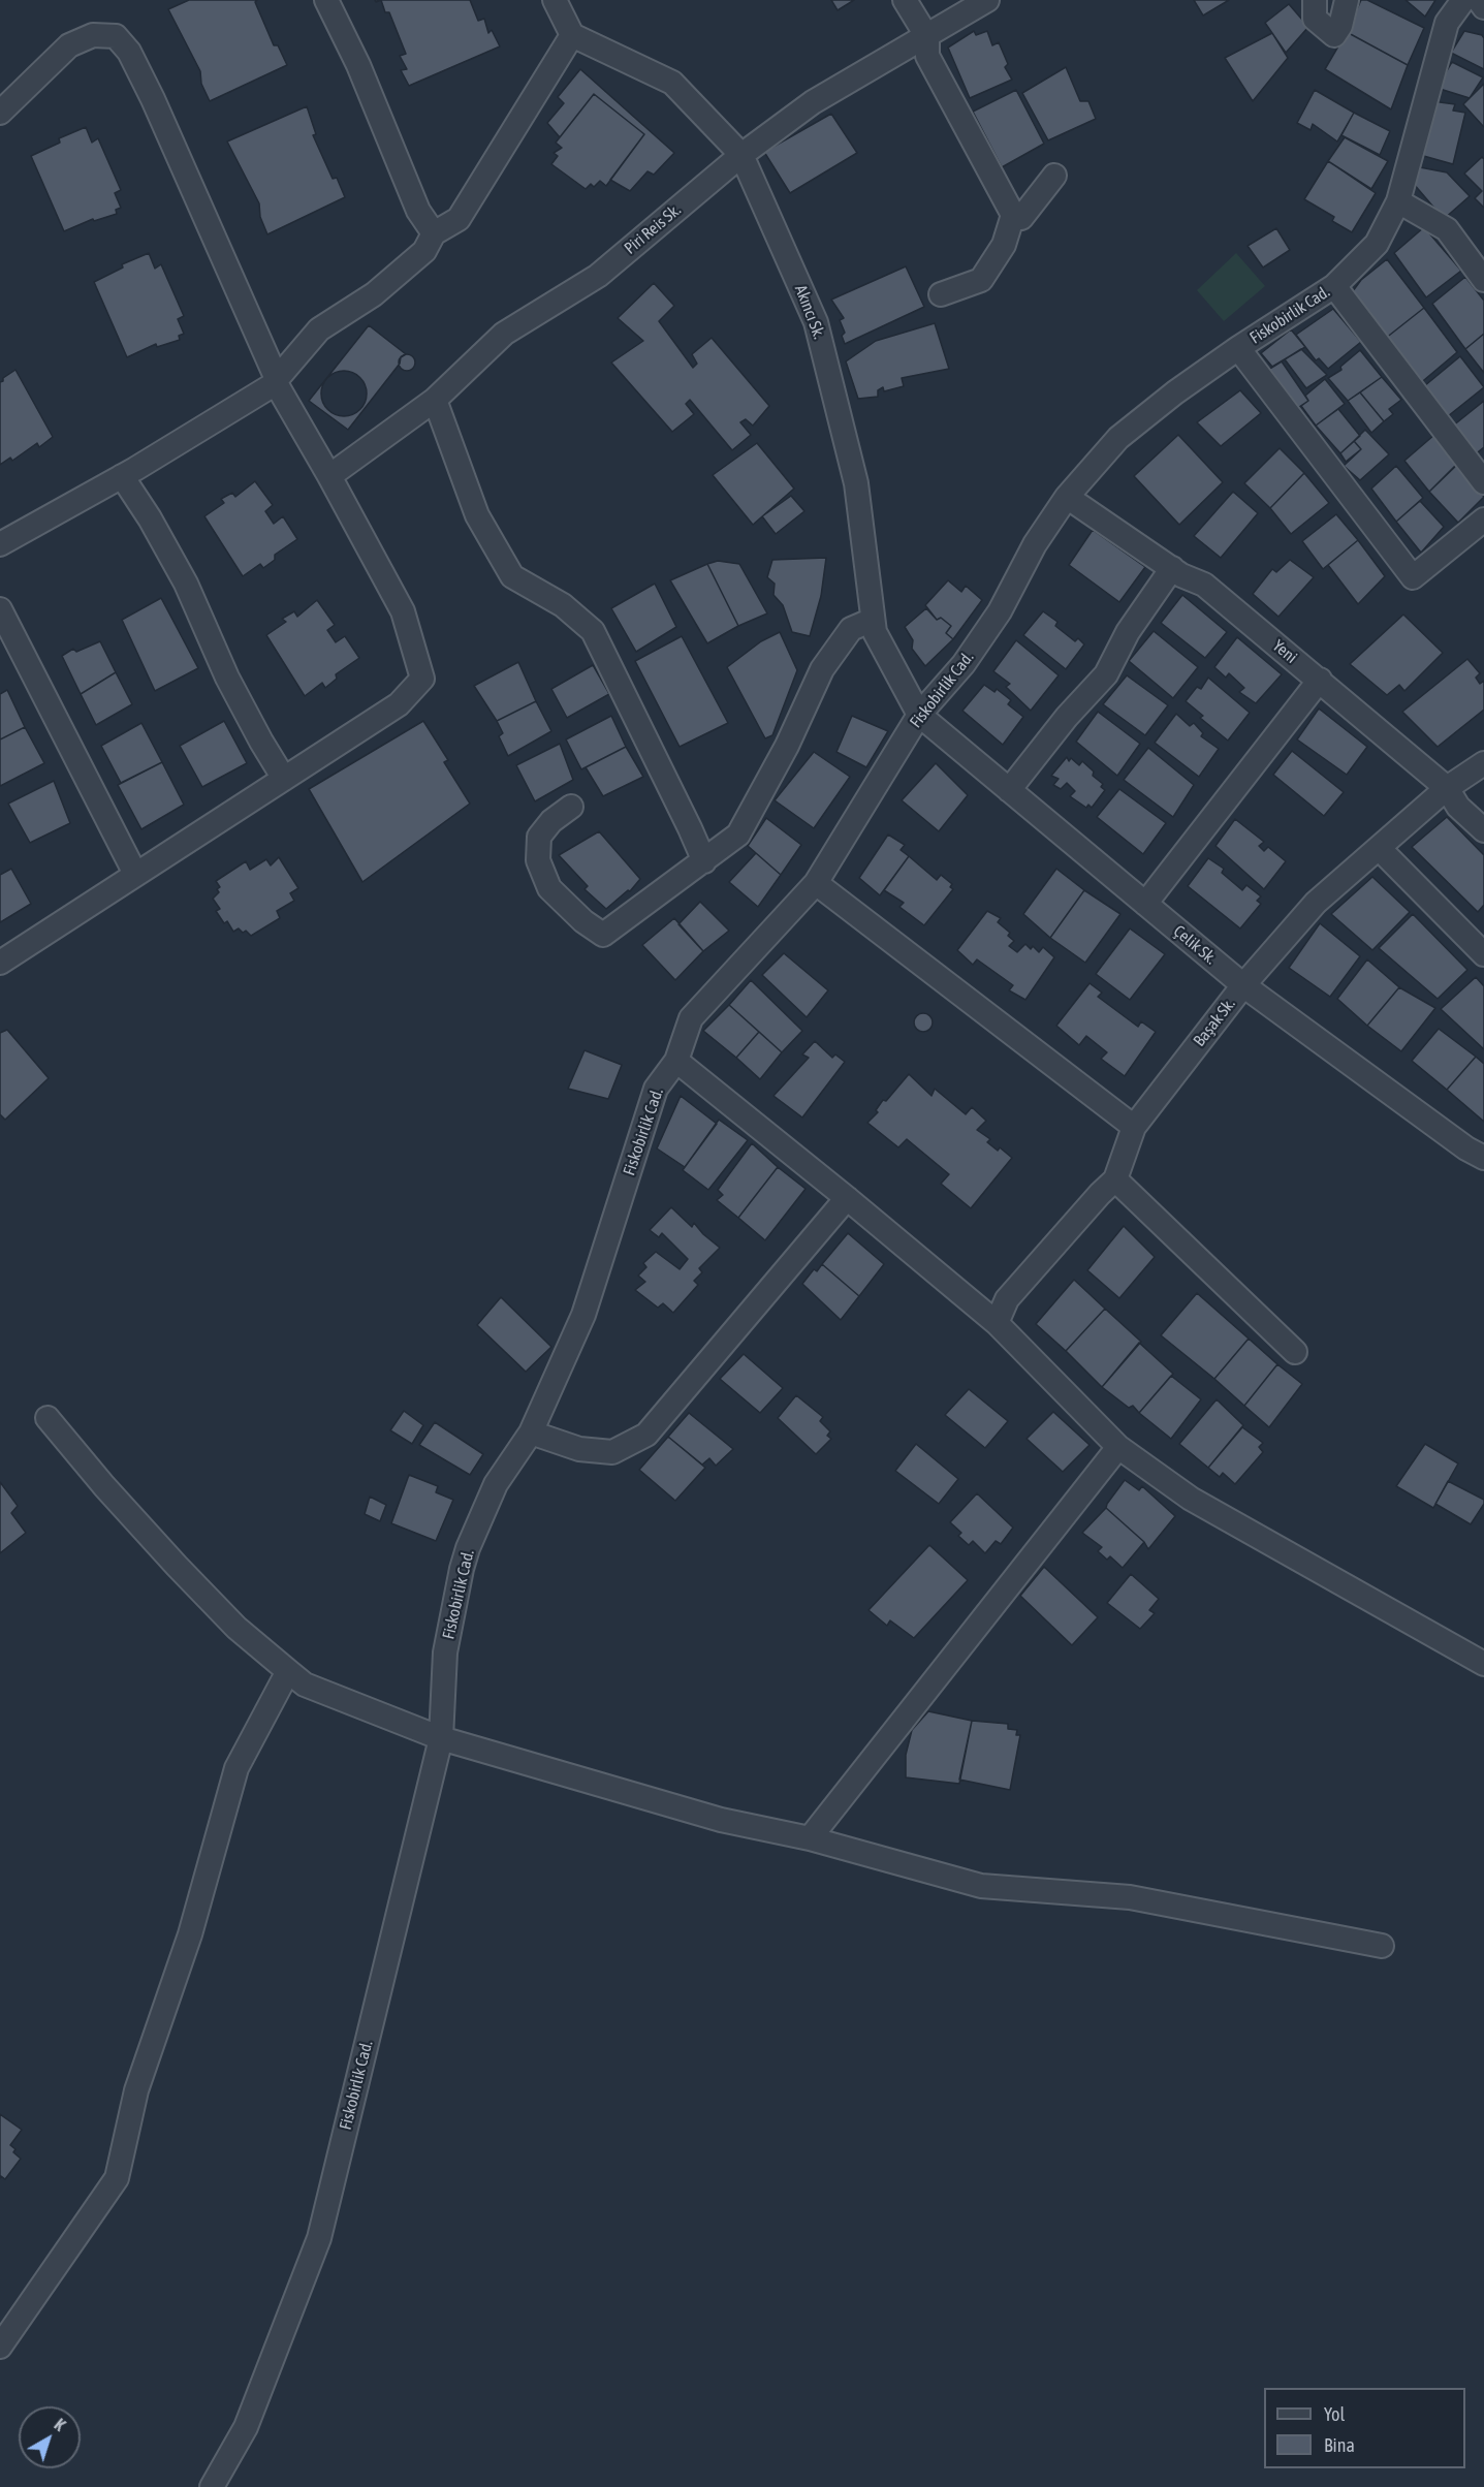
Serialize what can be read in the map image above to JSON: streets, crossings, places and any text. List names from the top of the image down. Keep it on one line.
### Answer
{"streets":{"street":["Piri Reis Sk.","Akıncı Sk.","Fiskobirlik Cad.","Yeni","Çelik Sk.","Başak Sk."]},"crossings":[["Piri Reis Sk.","Akıncı Sk."],["Akıncı Sk.","Fiskobirlik Cad."],["Akıncı Sk.","Çelik Sk."],["Fiskobirlik Cad.","Yeni"],["Fiskobirlik Cad.","Çelik Sk."],["Yeni","Başak Sk."],["Çelik Sk.","Başak Sk."]],"legend":["Yol","Bina"],"north":"top right"}
